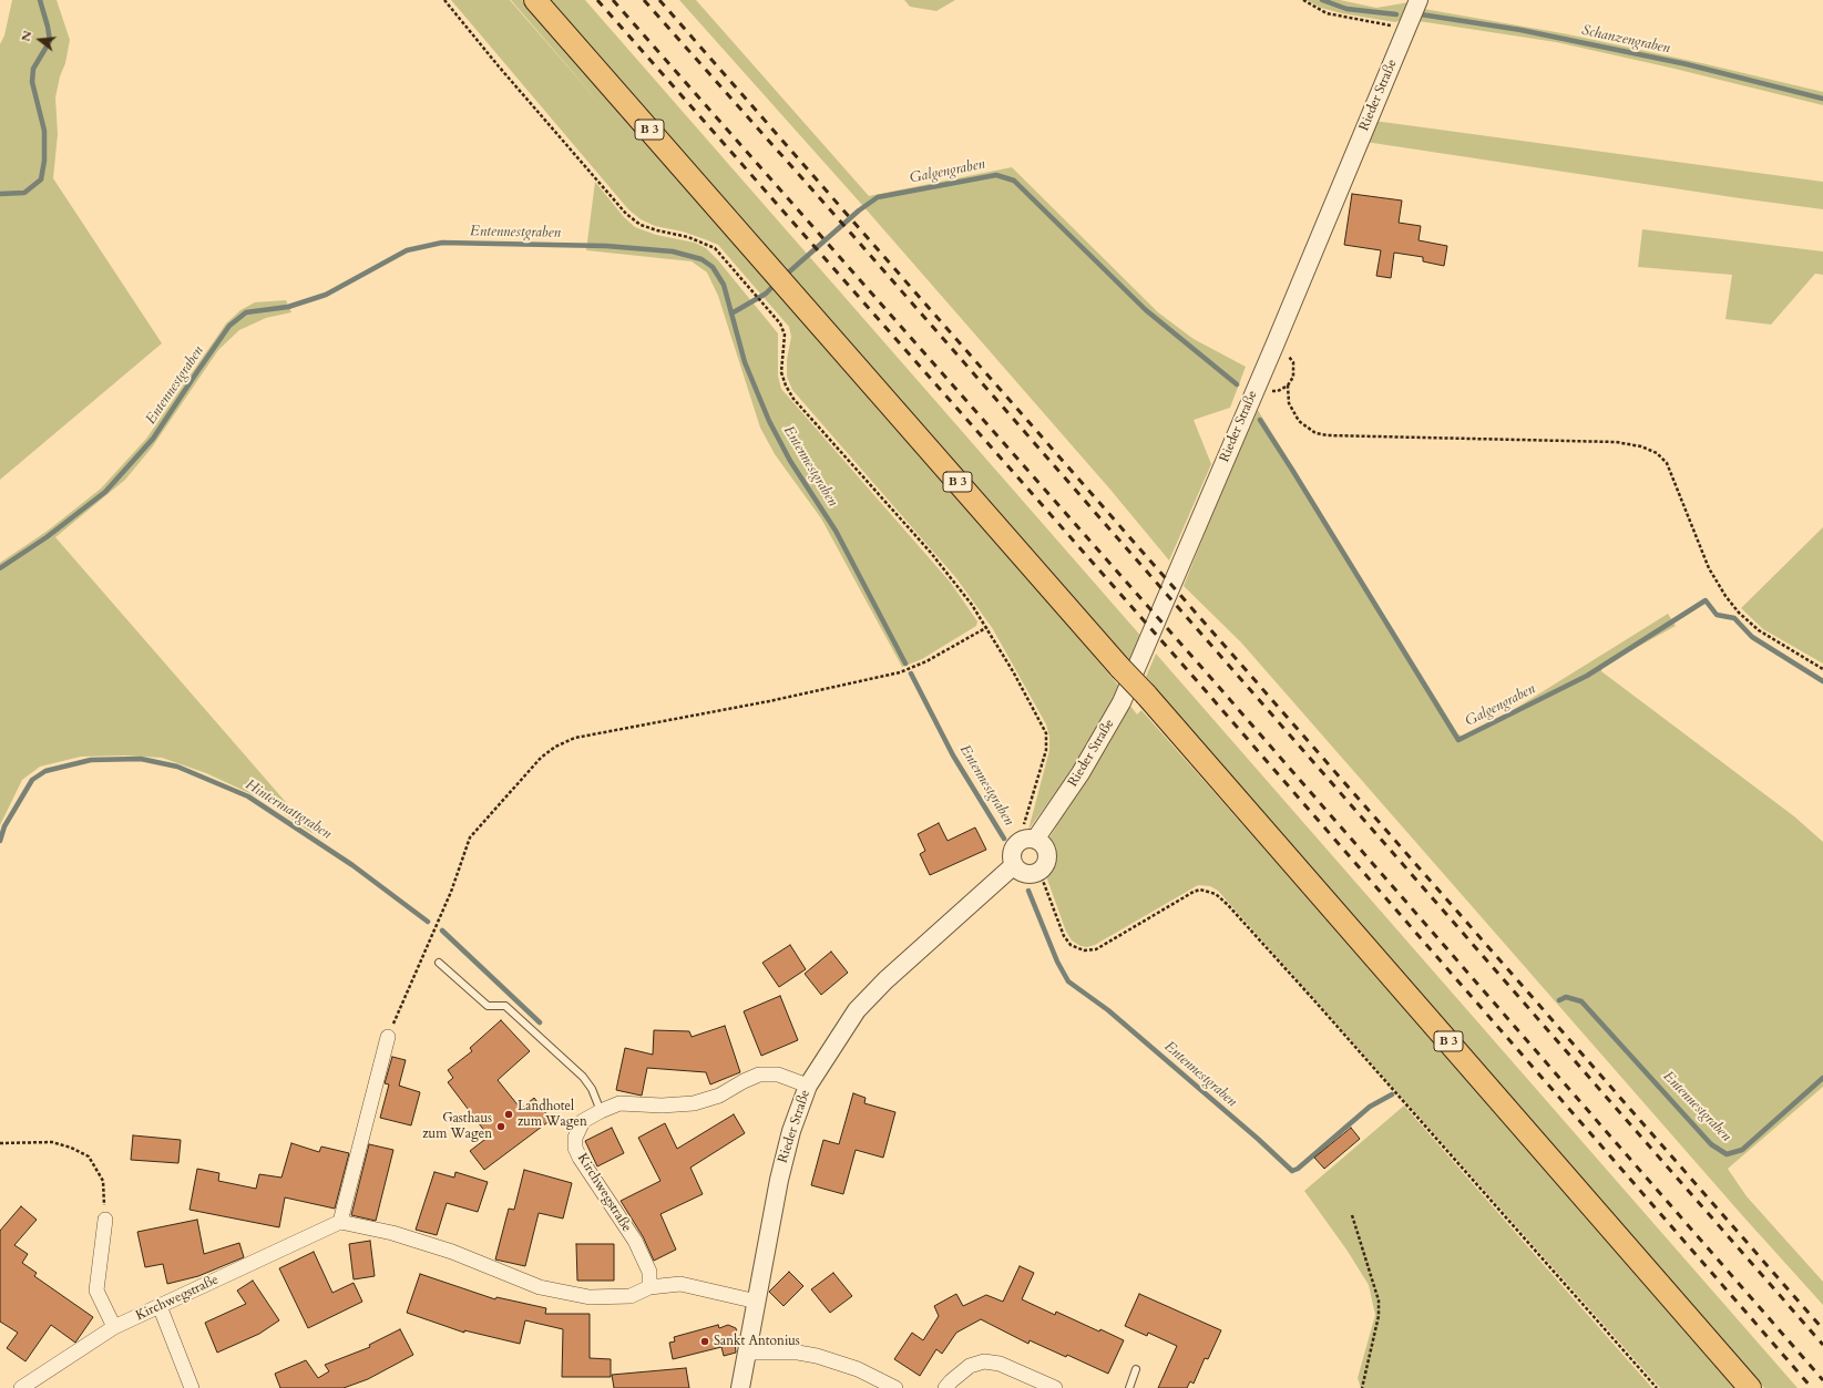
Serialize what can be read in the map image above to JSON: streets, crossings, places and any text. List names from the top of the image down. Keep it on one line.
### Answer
{"streets":{"main road":["B 3"],"street":["Rieder Straße","Kirchwegstraße"]},"crossings":[["Rieder Straße","Kirchwegstraße"]],"water":["Schanzengraben","Galgengraben","Entennestgraben","Hintermattgraben"],"places":["Landhotel zum Wagen","Gasthaus zum Wagen","Sankt Antonius"],"north":"left"}
